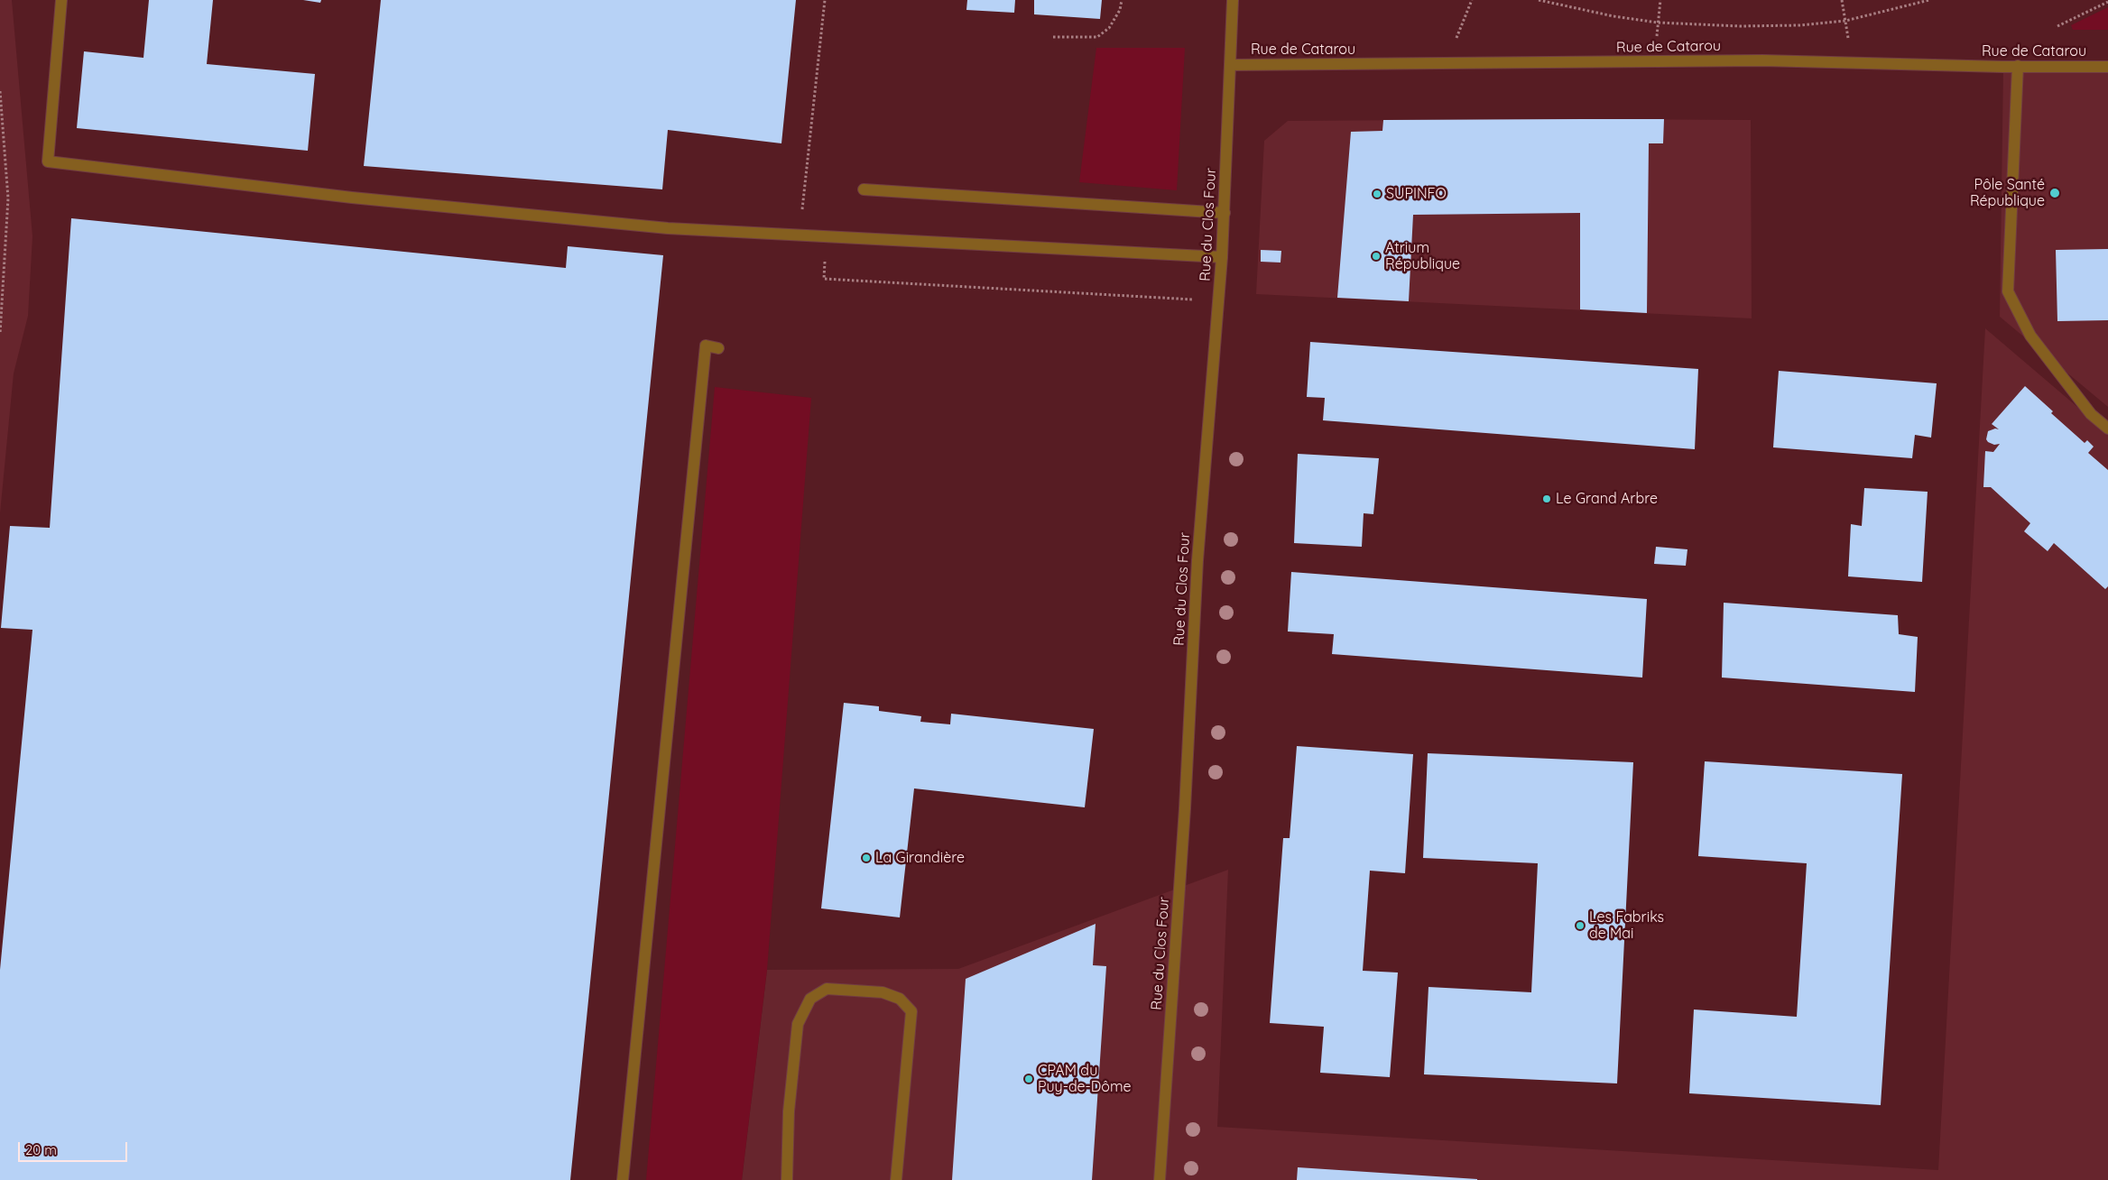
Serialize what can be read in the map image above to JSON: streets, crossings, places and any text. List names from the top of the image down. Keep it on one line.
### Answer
{"streets":{"street":["Rue de Catarou","Rue du Clos Four"]},"crossings":[["Rue de Catarou","Rue du Clos Four"]],"places":["Pôle Santé République","SUPINFO","Atrium République","Le Grand Arbre","La Girandière","Les Fabriks de Mai","CPAM du Puy-de-Dôme"],"scale_bar":"20 m"}
